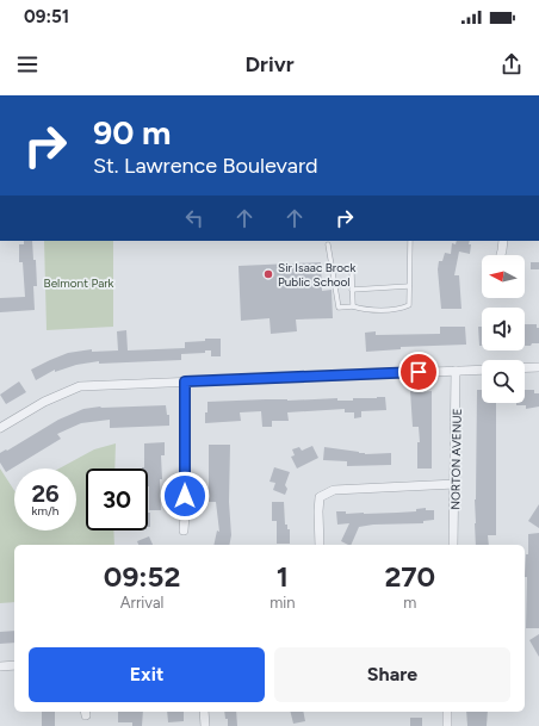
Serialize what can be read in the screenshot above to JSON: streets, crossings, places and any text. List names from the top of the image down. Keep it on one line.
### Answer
{"streets":{"street":["NORTON AVENUE"]},"parks":["Belmont Park"],"places":["Sir Isaac Brock Public School"],"north":"left","page":{"status":"09:51","header":"Drivr","turn":["90 m","St. Lawrence Boulevard"],"speed":"26 km/h","limit":"30","eta":["09:52","Arrival","1","min","270","m"],"buttons":["Exit","Share"]}}
